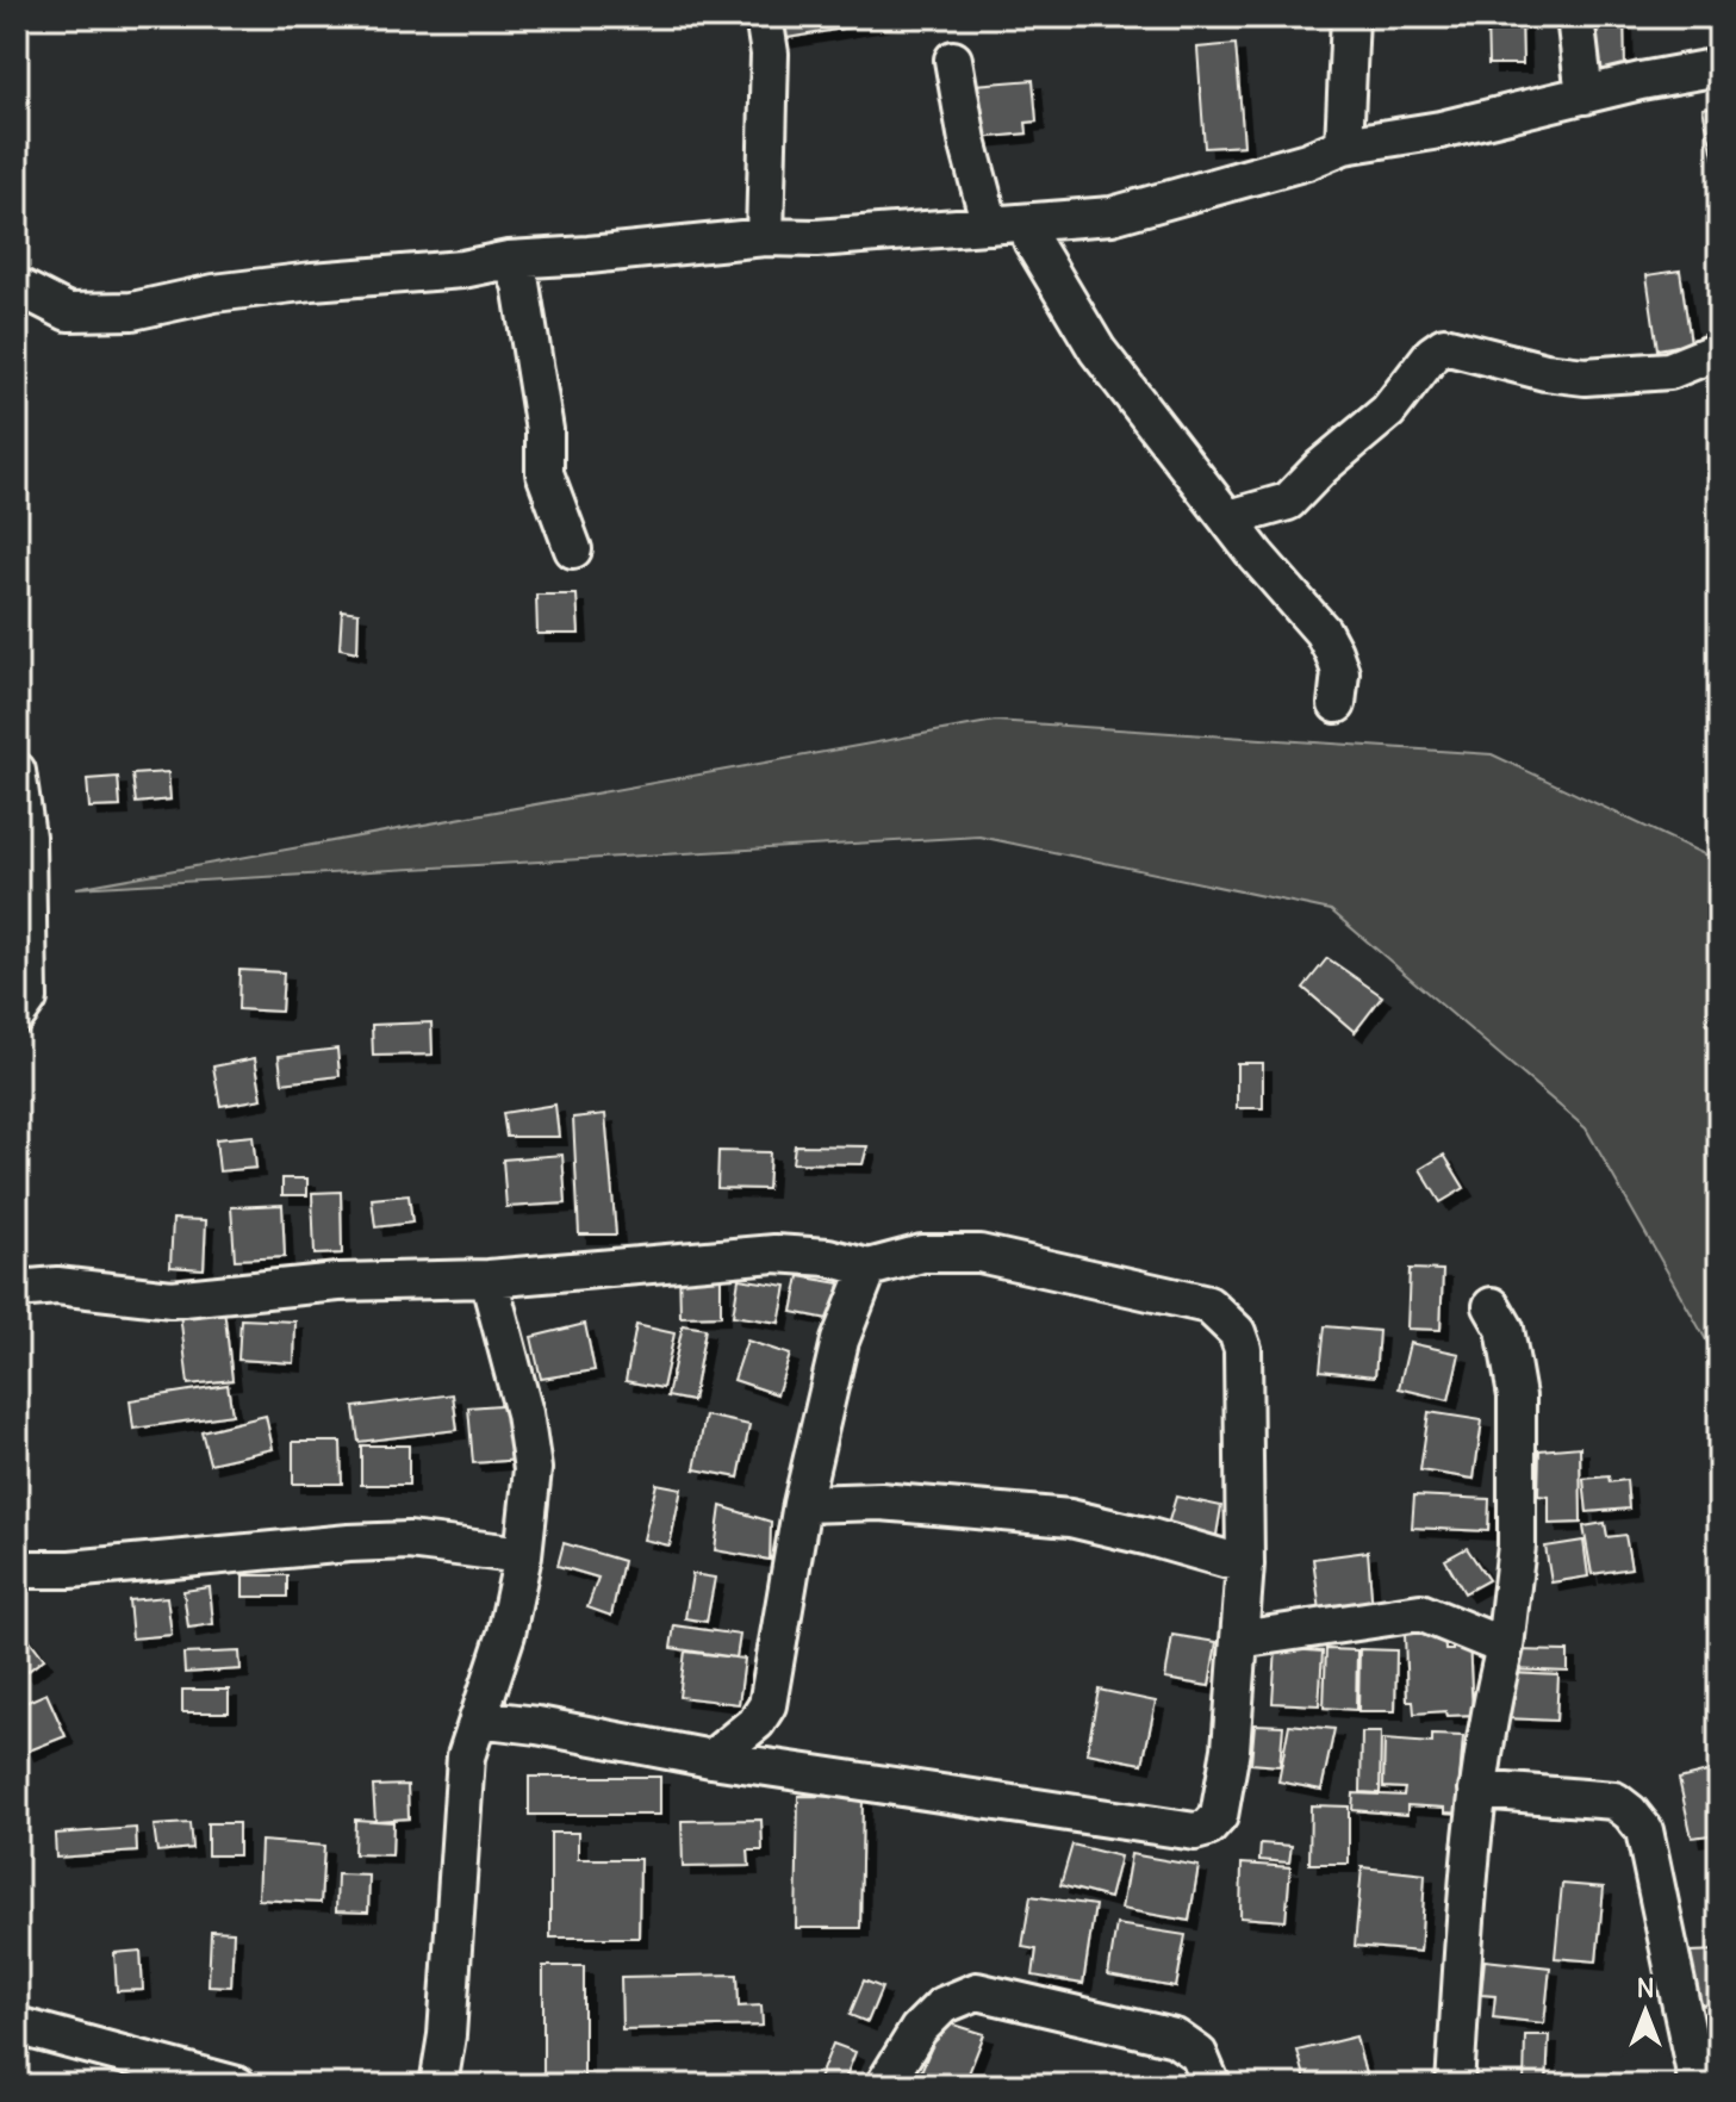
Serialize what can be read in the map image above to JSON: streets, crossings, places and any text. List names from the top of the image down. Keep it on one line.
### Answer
{"north":"top"}
